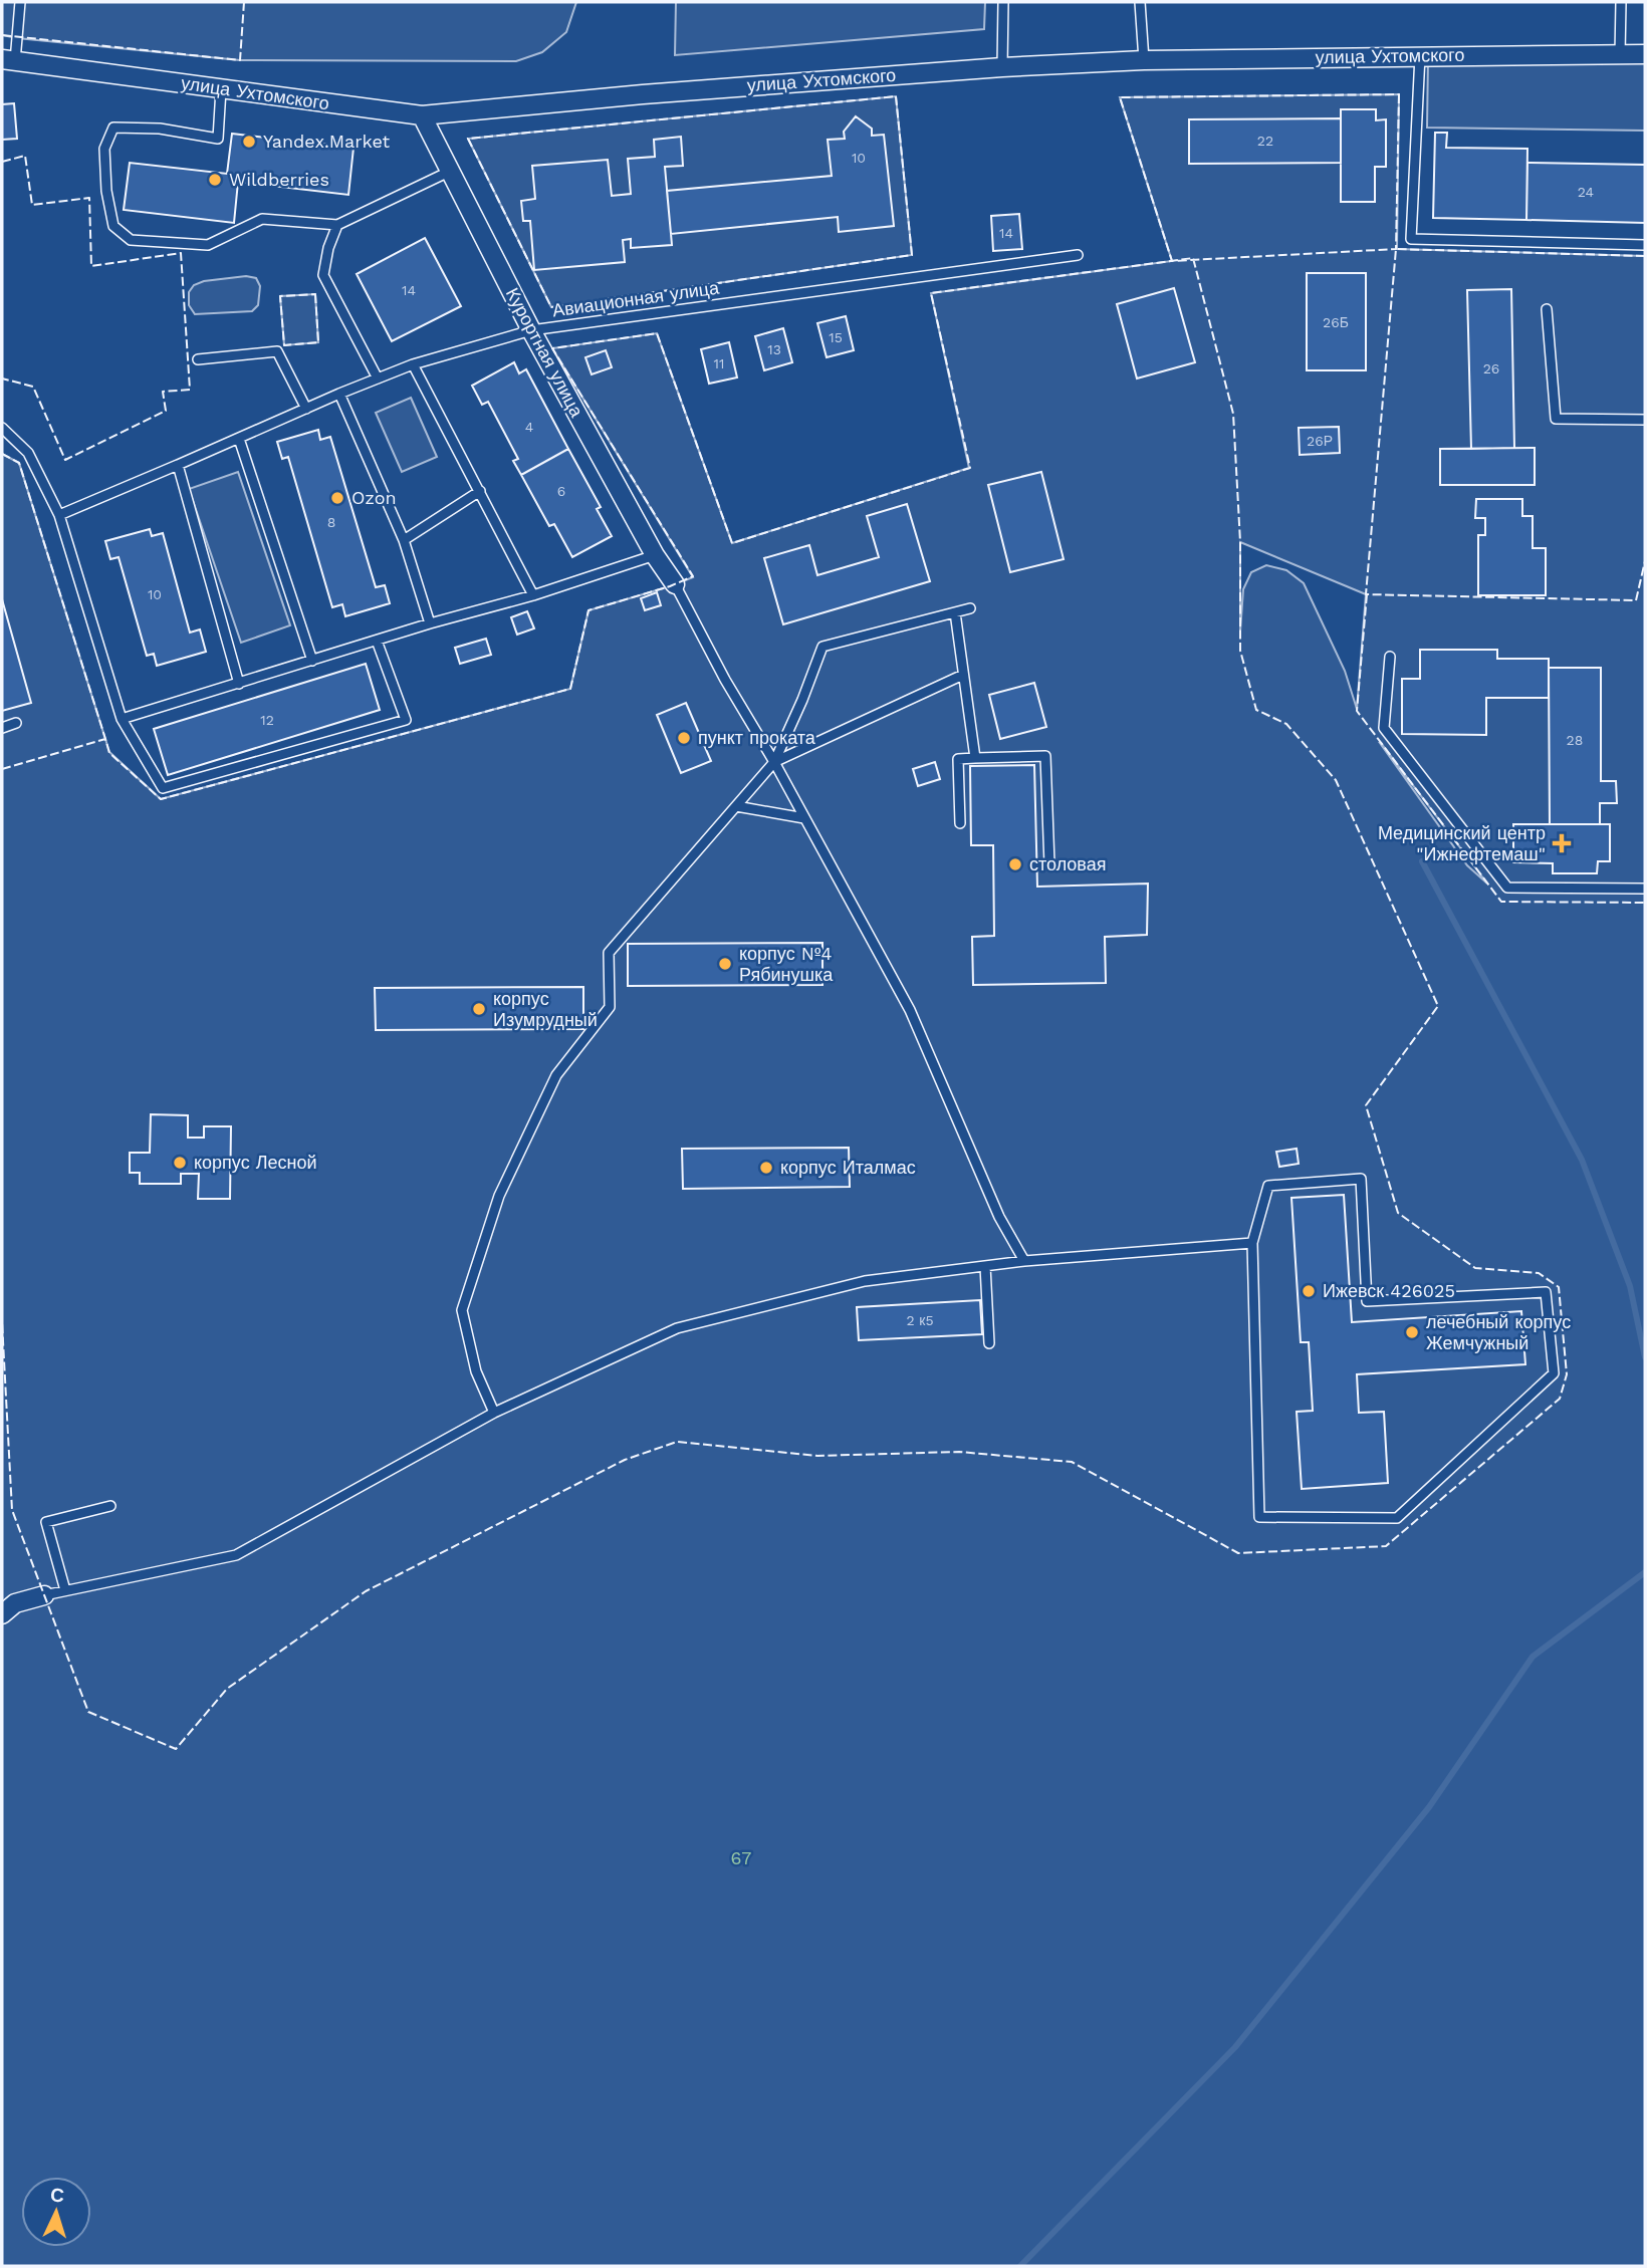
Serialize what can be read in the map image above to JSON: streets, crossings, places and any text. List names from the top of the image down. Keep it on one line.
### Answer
{"streets":{"street":["улица Ухтомского","Курортная улица"],"lane":["Авиационная улица"]},"crossings":[["улица Ухтомского","Курортная улица"],["Авиационная улица","Курортная улица"]],"parks":["67"],"places":{"other":["Yandex.Market","Wildberries","Ozon","пункт проката","столовая","корпус №4 Рябинушка","корпус Изумрудный","корпус Лесной","корпус Италмас","Ижевск 426025","лечебный корпус Жемчужный"],"health":["Медицинский центр \"Ижнефтемаш\""]},"house_numbers":["22","10","24","14","14","26Б","15","13","11","26","4","26Р","6","8","10","12","28","2 к5"],"north":"top"}
